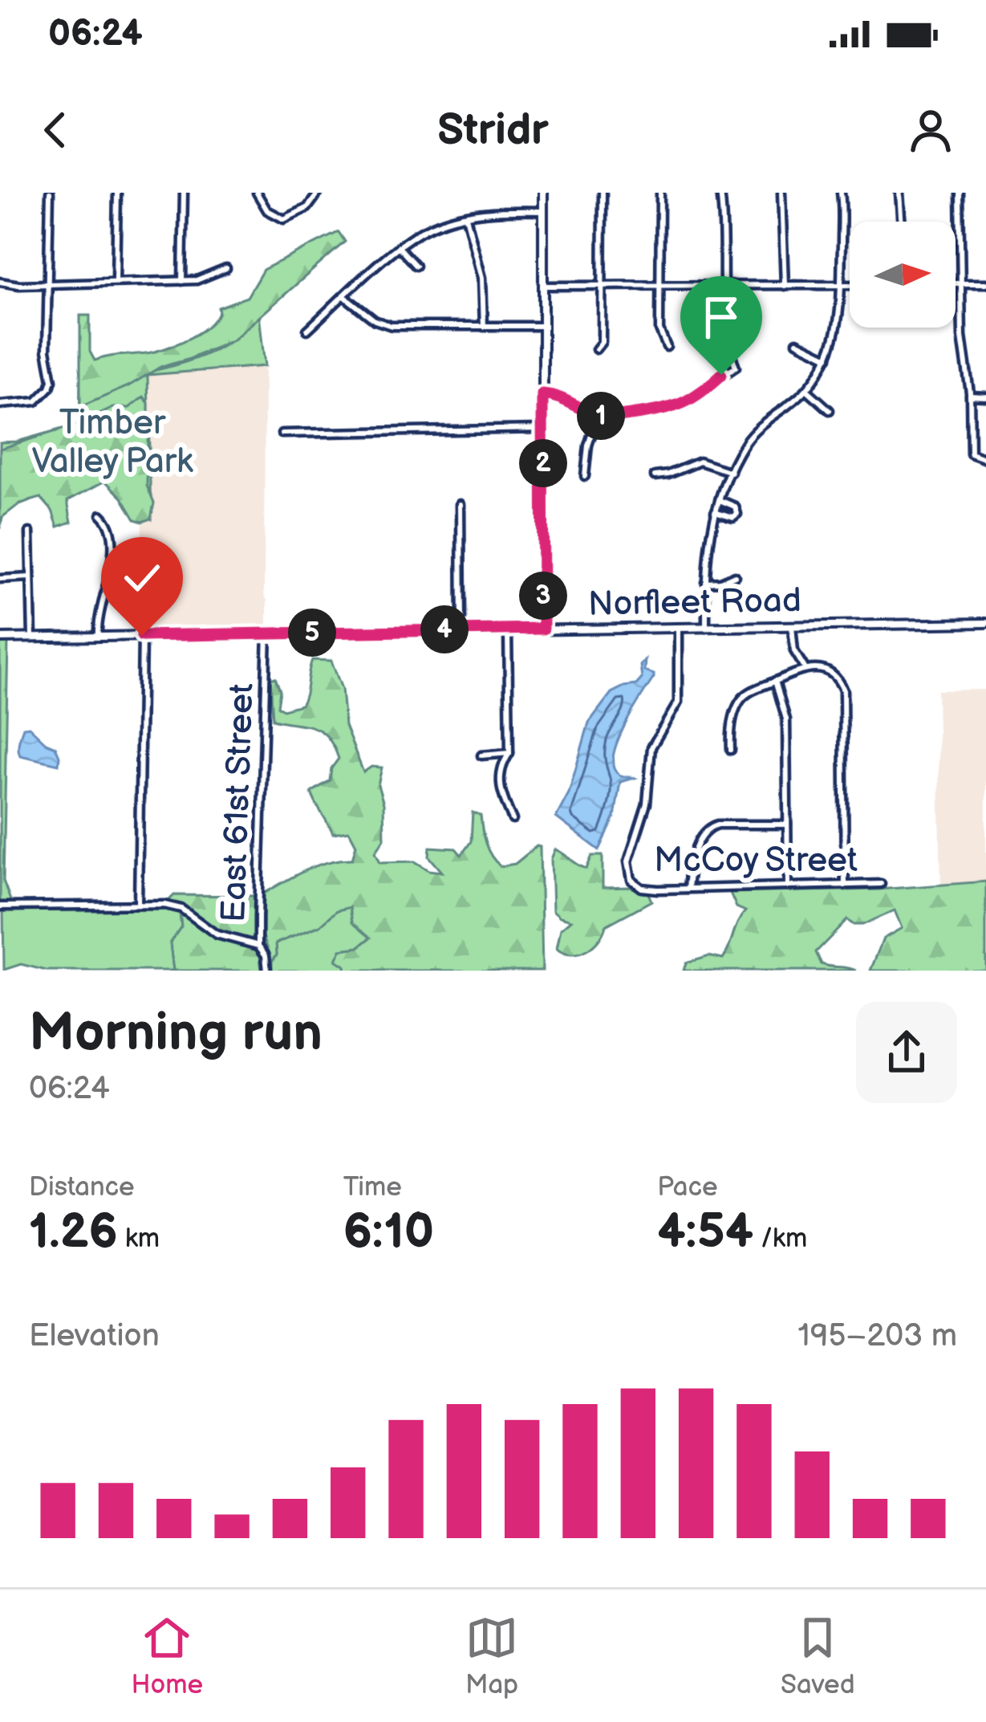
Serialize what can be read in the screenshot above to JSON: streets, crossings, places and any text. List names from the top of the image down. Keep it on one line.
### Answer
{"streets":{"street":["Norfleet Road","East 61st Street","McCoy Street"]},"crossings":[["Norfleet Road","East 61st Street"],["Norfleet Road","McCoy Street"]],"parks":["Timber Valley Park"],"north":"right","page":{"status":"06:24","header":"Stridr","pins":["1","2","3","4","5"],"heading":["Morning run","06:24"],"stats":[["Distance","1.26 km"],["Time","6:10"],["Pace","4:54 /km"]],"chart":["Elevation","195–203 m"],"tabs":["Home","Map","Saved"]}}
